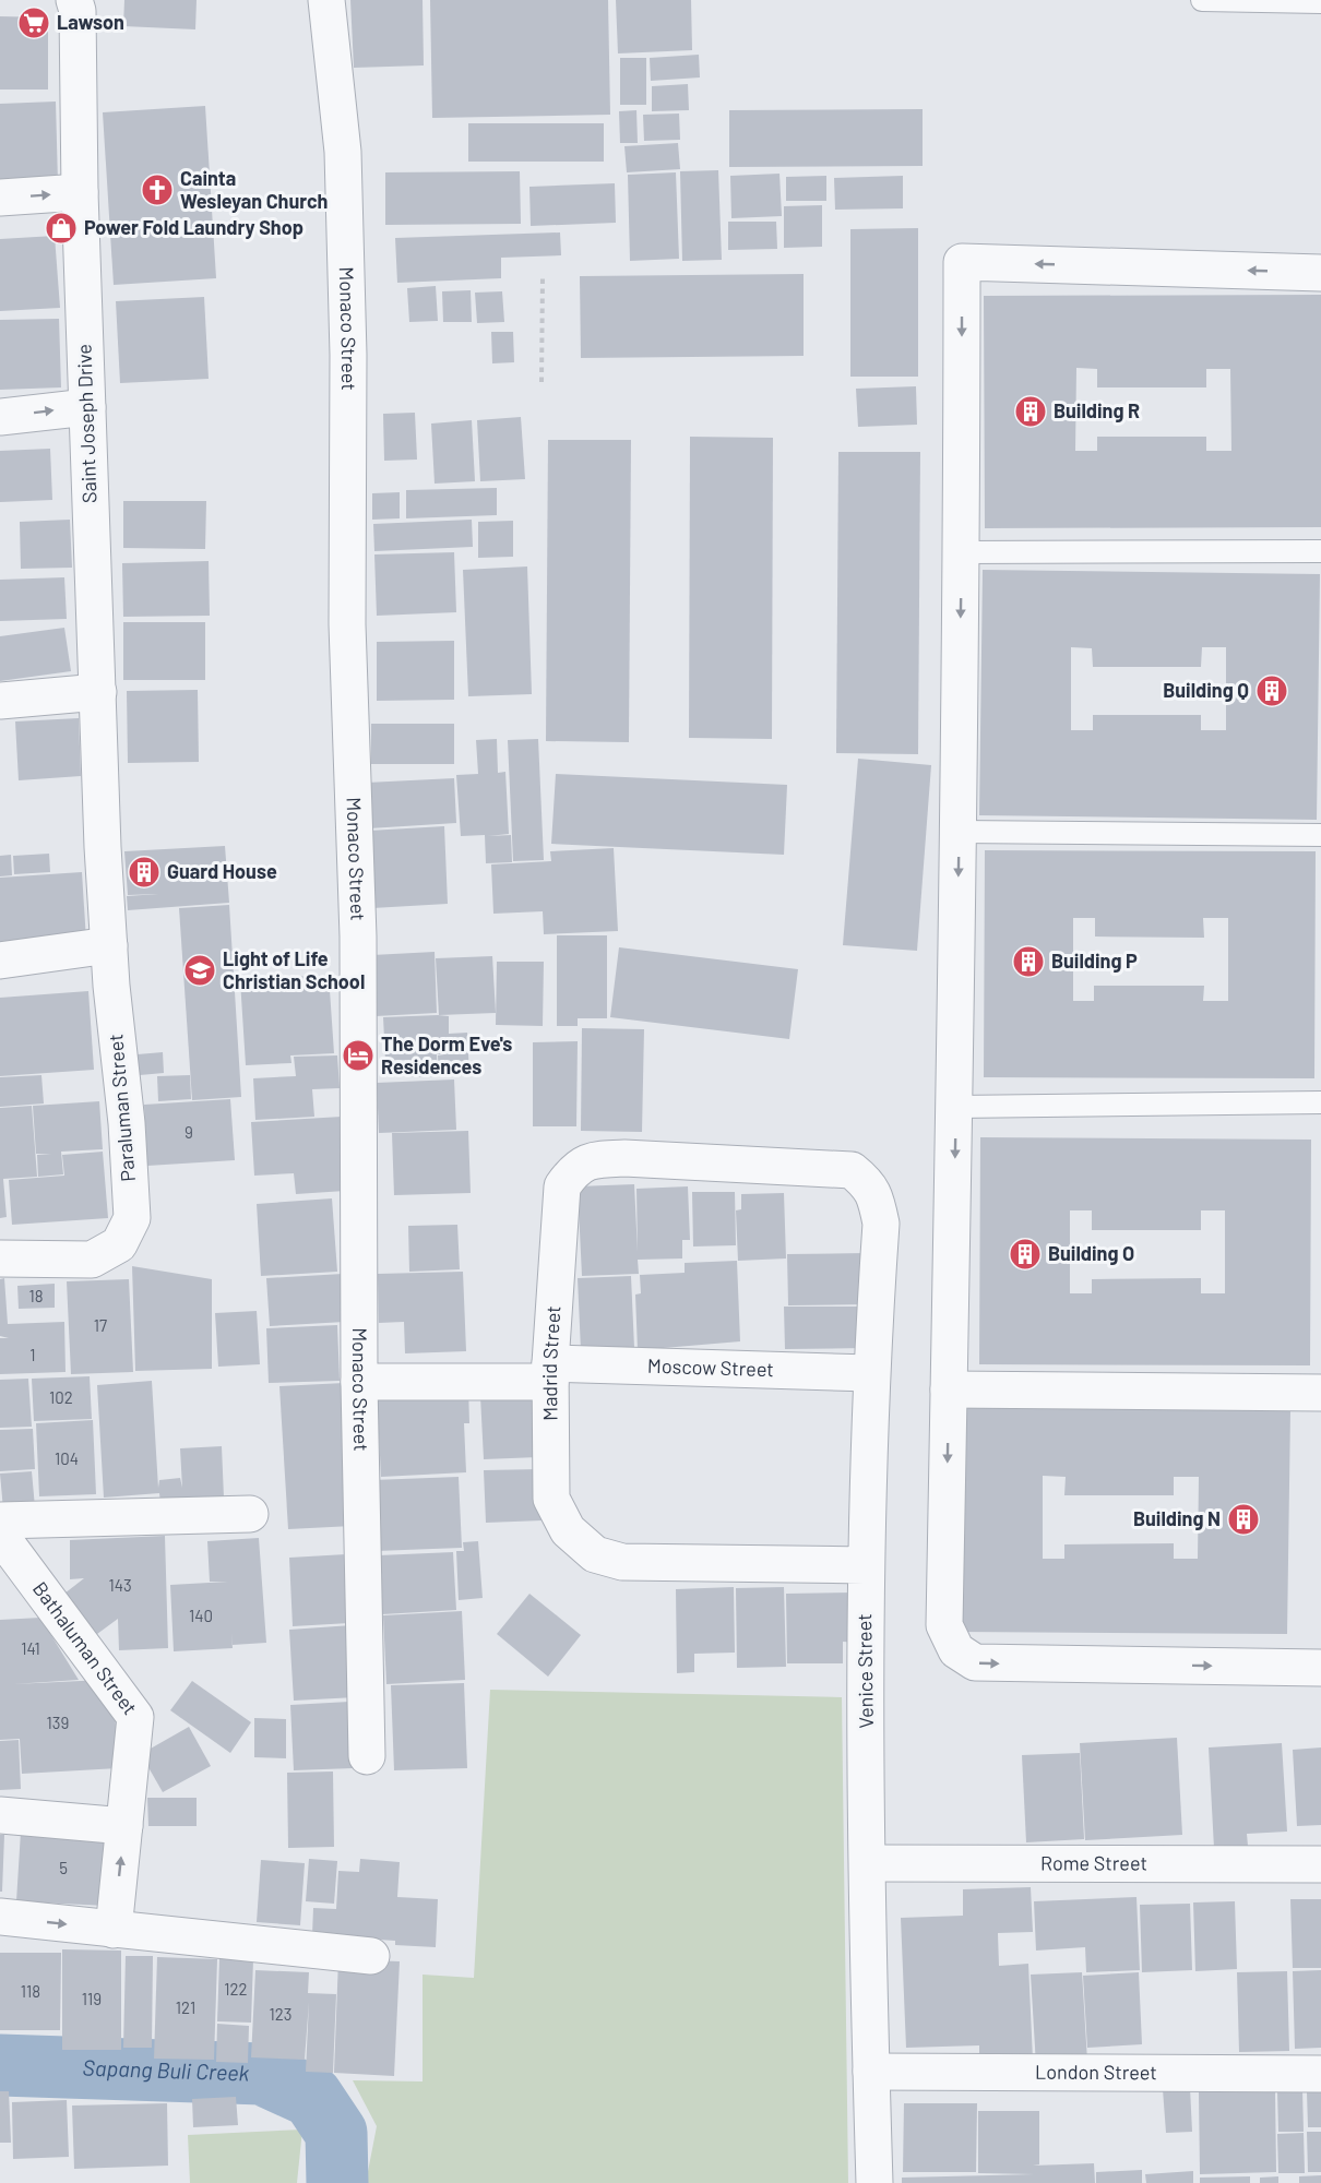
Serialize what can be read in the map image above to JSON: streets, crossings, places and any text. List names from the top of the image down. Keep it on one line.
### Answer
{"streets":{"street":["Monaco Street","Saint Joseph Drive","Paraluman Street","Madrid Street","Moscow Street","Bathaluman Street","Venice Street","Rome Street","London Street"]},"crossings":[["Monaco Street","Moscow Street"],["Saint Joseph Drive","Paraluman Street"],["Madrid Street","Moscow Street"],["Madrid Street","Venice Street"],["Moscow Street","Venice Street"],["Venice Street","Rome Street"],["Venice Street","London Street"]],"water":["Sapang Buli Creek"],"places":{"supermarket":["Lawson"],"church":["Cainta Wesleyan Church"],"shop":["Power Fold Laundry Shop"],"building":["Building R","Building Q","Guard House","Building P","Building O","Building N"],"school or university":["Light of Life Christian School"],"hotel":["The Dorm Eve's Residences"]},"house_numbers":["9","18","17","1","102","104","143","140","141","139","5","122","118","119","121","123"]}
